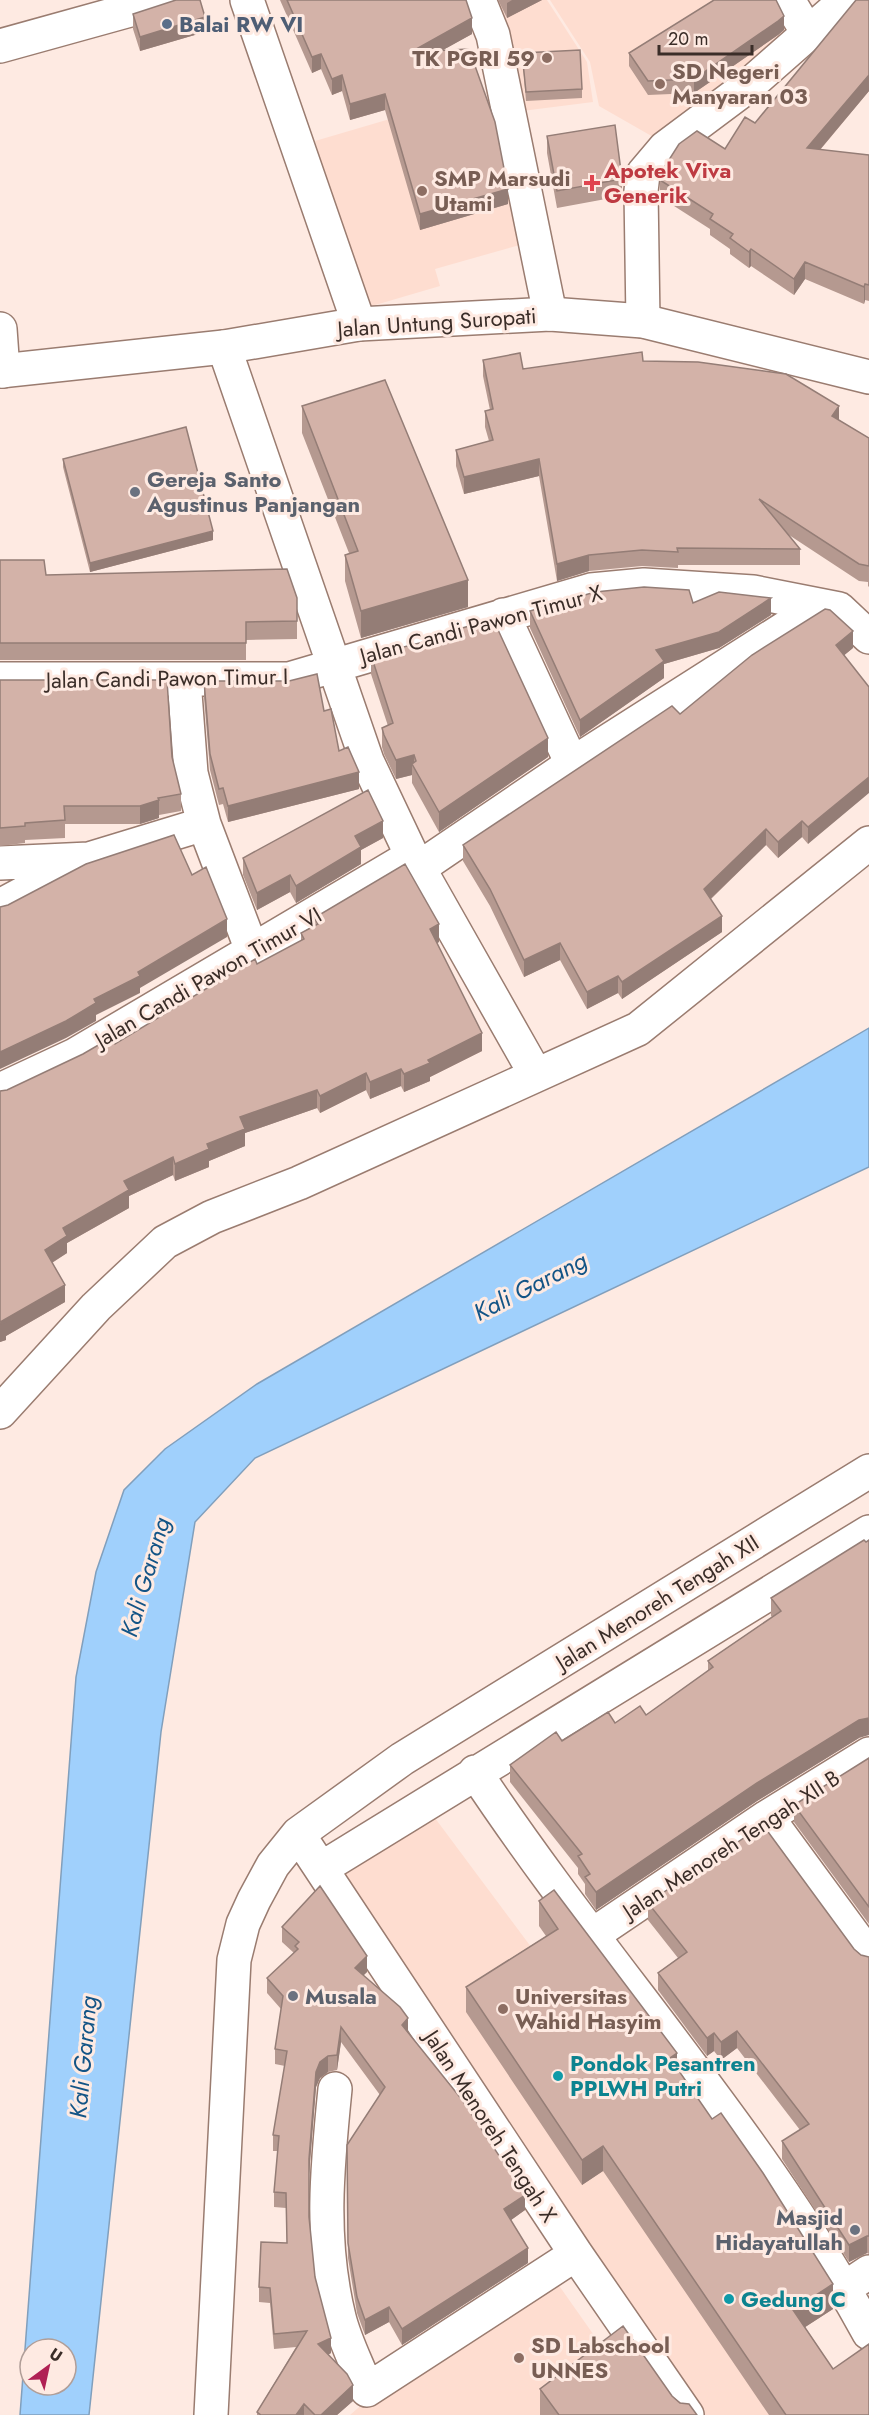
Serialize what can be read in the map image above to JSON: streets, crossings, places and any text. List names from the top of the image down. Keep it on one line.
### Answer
{"streets":{"street":["Jalan Untung Suropati","Jalan Candi Pawon Timur X","Jalan Candi Pawon Timur I","Jalan Candi Pawon Timur VI","Jalan Menoreh Tengah XII","Jalan Menoreh Tengah XII B","Jalan Menoreh Tengah X"]},"crossings":[["Jalan Candi Pawon Timur X","Jalan Candi Pawon Timur I"],["Jalan Candi Pawon Timur X","Jalan Candi Pawon Timur VI"],["Jalan Menoreh Tengah XII","Jalan Menoreh Tengah X"]],"water":["Kali Garang"],"places":{"other":["Balai RW VI","TK PGRI 59","SD Negeri Manyaran 03","SMP Marsudi Utami","Gereja Santo Agustinus Panjangan","Musala","Universitas Wahid Hasyim","Pondok Pesantren PPLWH Putri","Masjid Hidayatullah","Gedung C","SD Labschool UNNES"],"health":["Apotek Viva Generik"]},"scale_bar":"20 m","north":"top right"}
